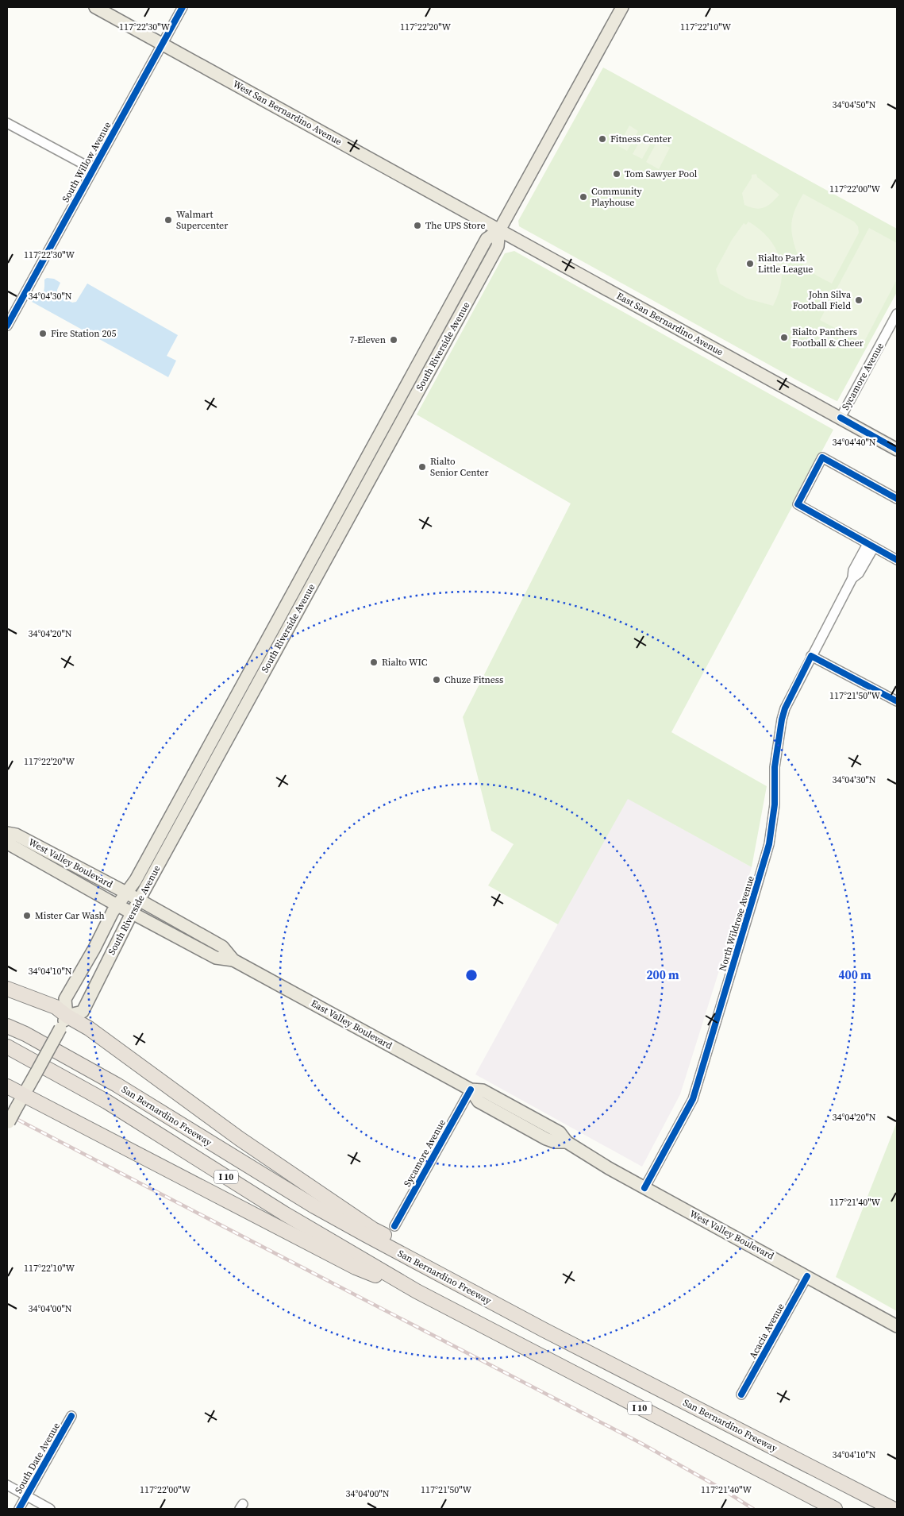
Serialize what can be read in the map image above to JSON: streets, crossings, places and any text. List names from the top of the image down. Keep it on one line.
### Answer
{"streets":{"highway":["San Bernardino Freeway","I 10"],"main road":["West San Bernardino Avenue","East San Bernardino Avenue","South Riverside Avenue","West Valley Boulevard","East Valley Boulevard"],"street":["South Willow Avenue","Sycamore Avenue","North Wildrose Avenue","Acacia Avenue","South Date Avenue"]},"crossings":[["West San Bernardino Avenue","South Willow Avenue"],["West San Bernardino Avenue","East San Bernardino Avenue"],["West San Bernardino Avenue","South Riverside Avenue"],["East San Bernardino Avenue","South Riverside Avenue"],["East San Bernardino Avenue","Sycamore Avenue"],["South Riverside Avenue","West Valley Boulevard"],["South Riverside Avenue","East Valley Boulevard"],["Sycamore Avenue","West Valley Boulevard"],["Sycamore Avenue","East Valley Boulevard"],["West Valley Boulevard","North Wildrose Avenue"],["West Valley Boulevard","East Valley Boulevard"],["West Valley Boulevard","Acacia Avenue"]],"places":["Fitness Center","Tom Sawyer Pool","Community Playhouse","Walmart Supercenter","The UPS Store","Rialto Park Little League","John Silva Football Field","Fire Station 205","Rialto Panthers Football & Cheer","7-Eleven","Rialto Senior Center","Rialto WIC","Chuze Fitness","Mister Car Wash"],"coordinates":["117°22'30\"W","117°22'20\"W","117°22'10\"W","34°04'50\"N","117°22'00\"W","34°04'30\"N","34°04'40\"N","34°04'20\"N","117°21'50\"W","34°04'10\"N","117°21'40\"W","34°04'00\"N"],"rings":["200 m","400 m"]}
